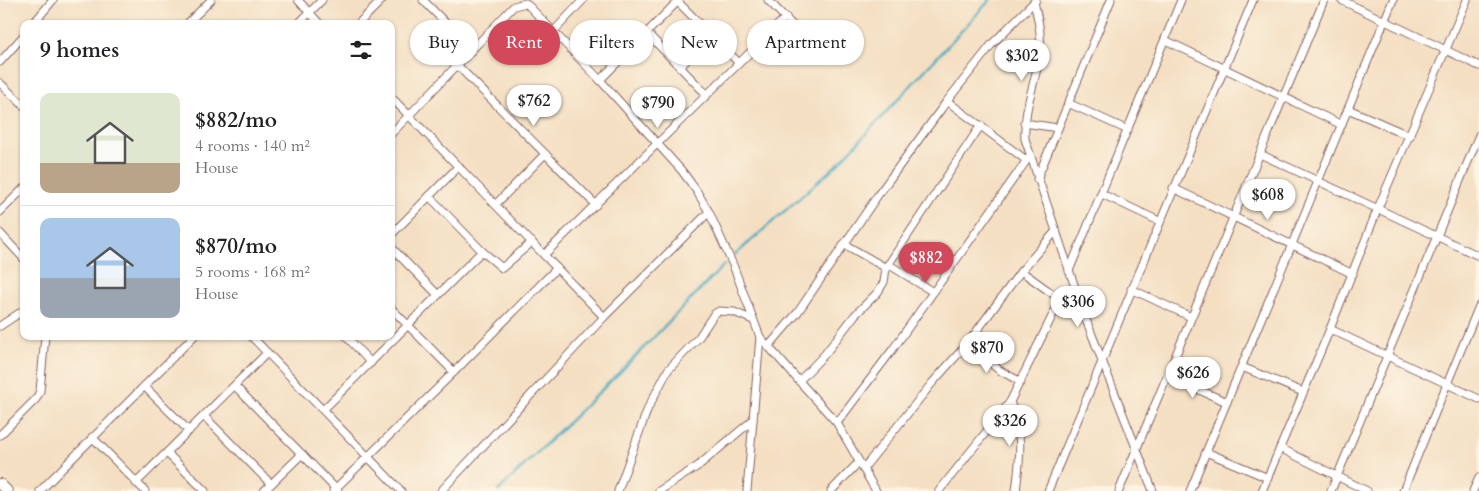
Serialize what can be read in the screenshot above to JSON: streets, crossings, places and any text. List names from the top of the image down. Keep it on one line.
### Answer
{"page":{"chip":["Buy","Rent","Filters","New","Apartment"],"heading":"9 homes","price":["$302","$762","$790","$608","$882","$306","$870","$626","$326"],"list":[{"name":"$882/mo","note":"4 rooms · 140 m² · House"},{"name":"$870/mo","note":"5 rooms · 168 m² · House"}]}}
